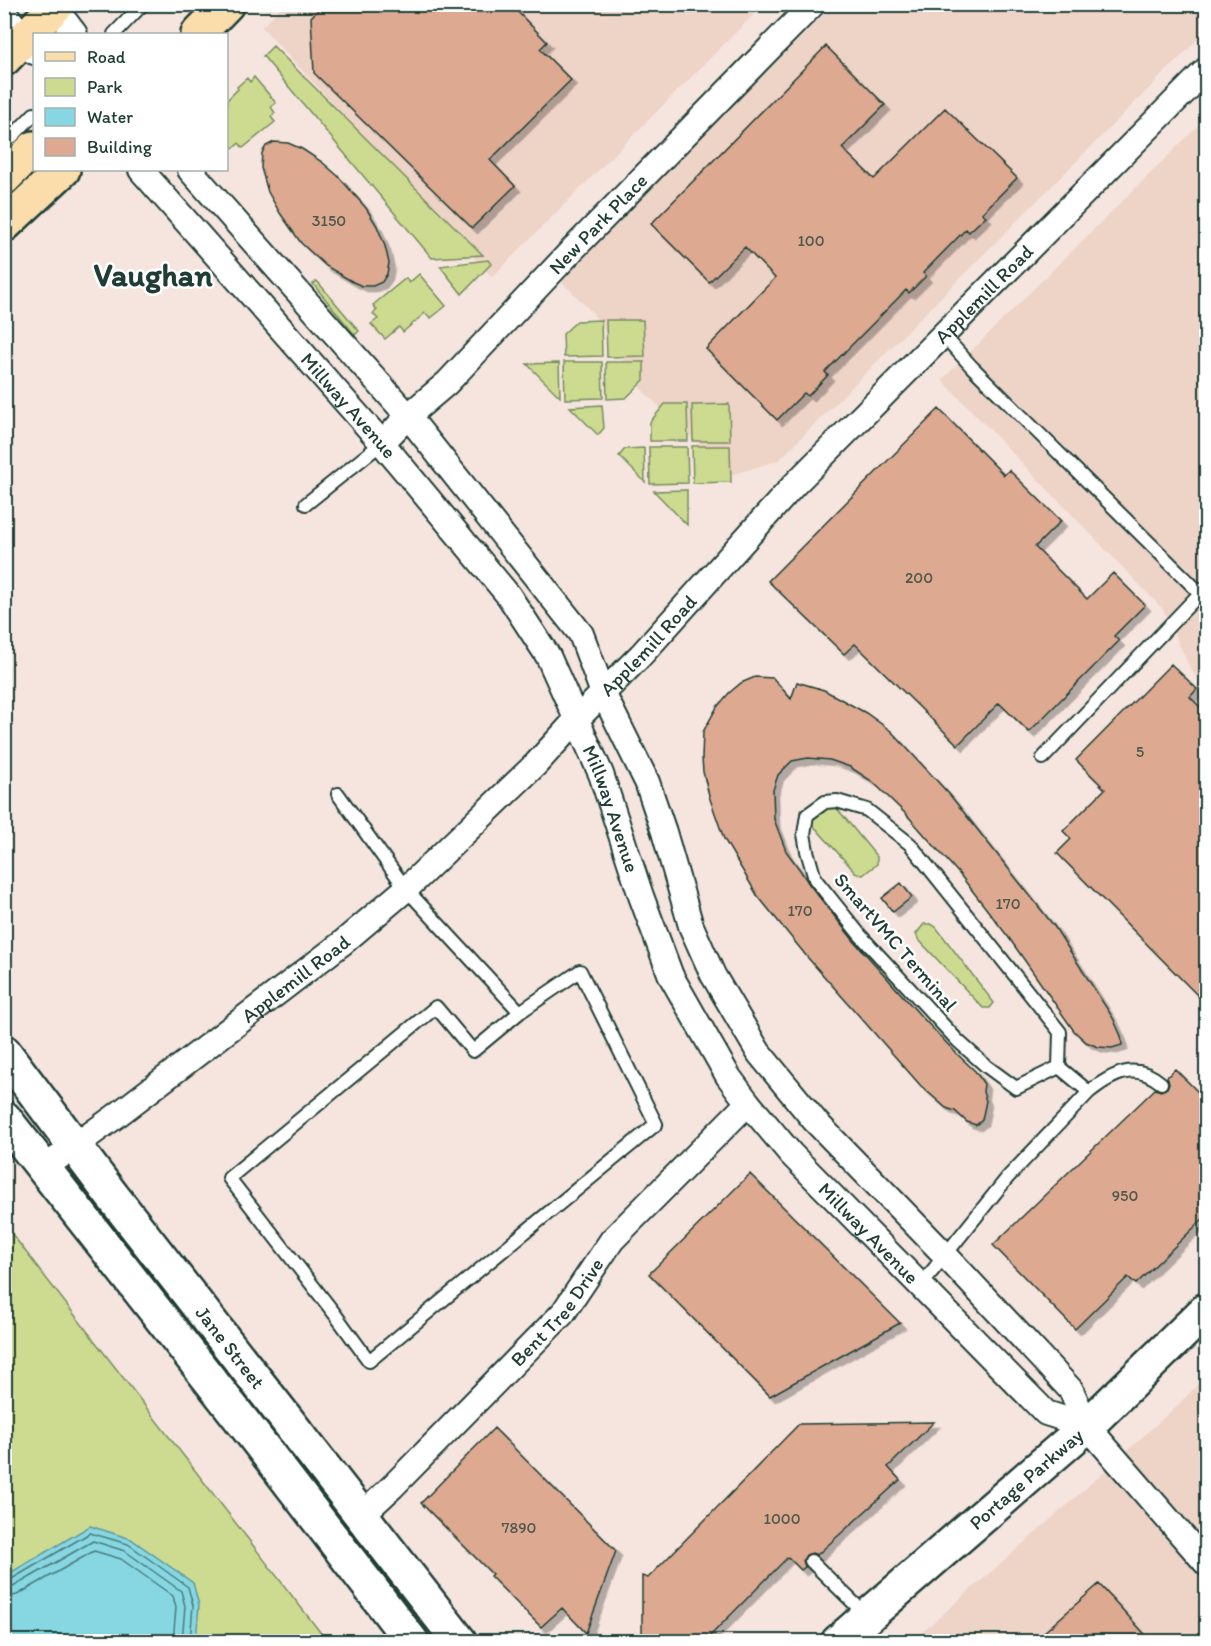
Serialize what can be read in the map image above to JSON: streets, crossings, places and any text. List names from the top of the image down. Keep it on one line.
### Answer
{"streets":{"main road":["Jane Street","Portage Parkway"],"street":["New Park Place","Applemill Road","Millway Avenue","Bent Tree Drive"],"lane":["SmartVMC Terminal"]},"crossings":[["New Park Place","Millway Avenue"],["Applemill Road","Millway Avenue"],["Applemill Road","Jane Street"],["Millway Avenue","Bent Tree Drive"],["Millway Avenue","Portage Parkway"],["Bent Tree Drive","Jane Street"]],"districts":["Vaughan"],"house_numbers":["3150","100","200","5","170","170","950","1000","7890"],"legend":["Road","Park","Water","Building"]}
